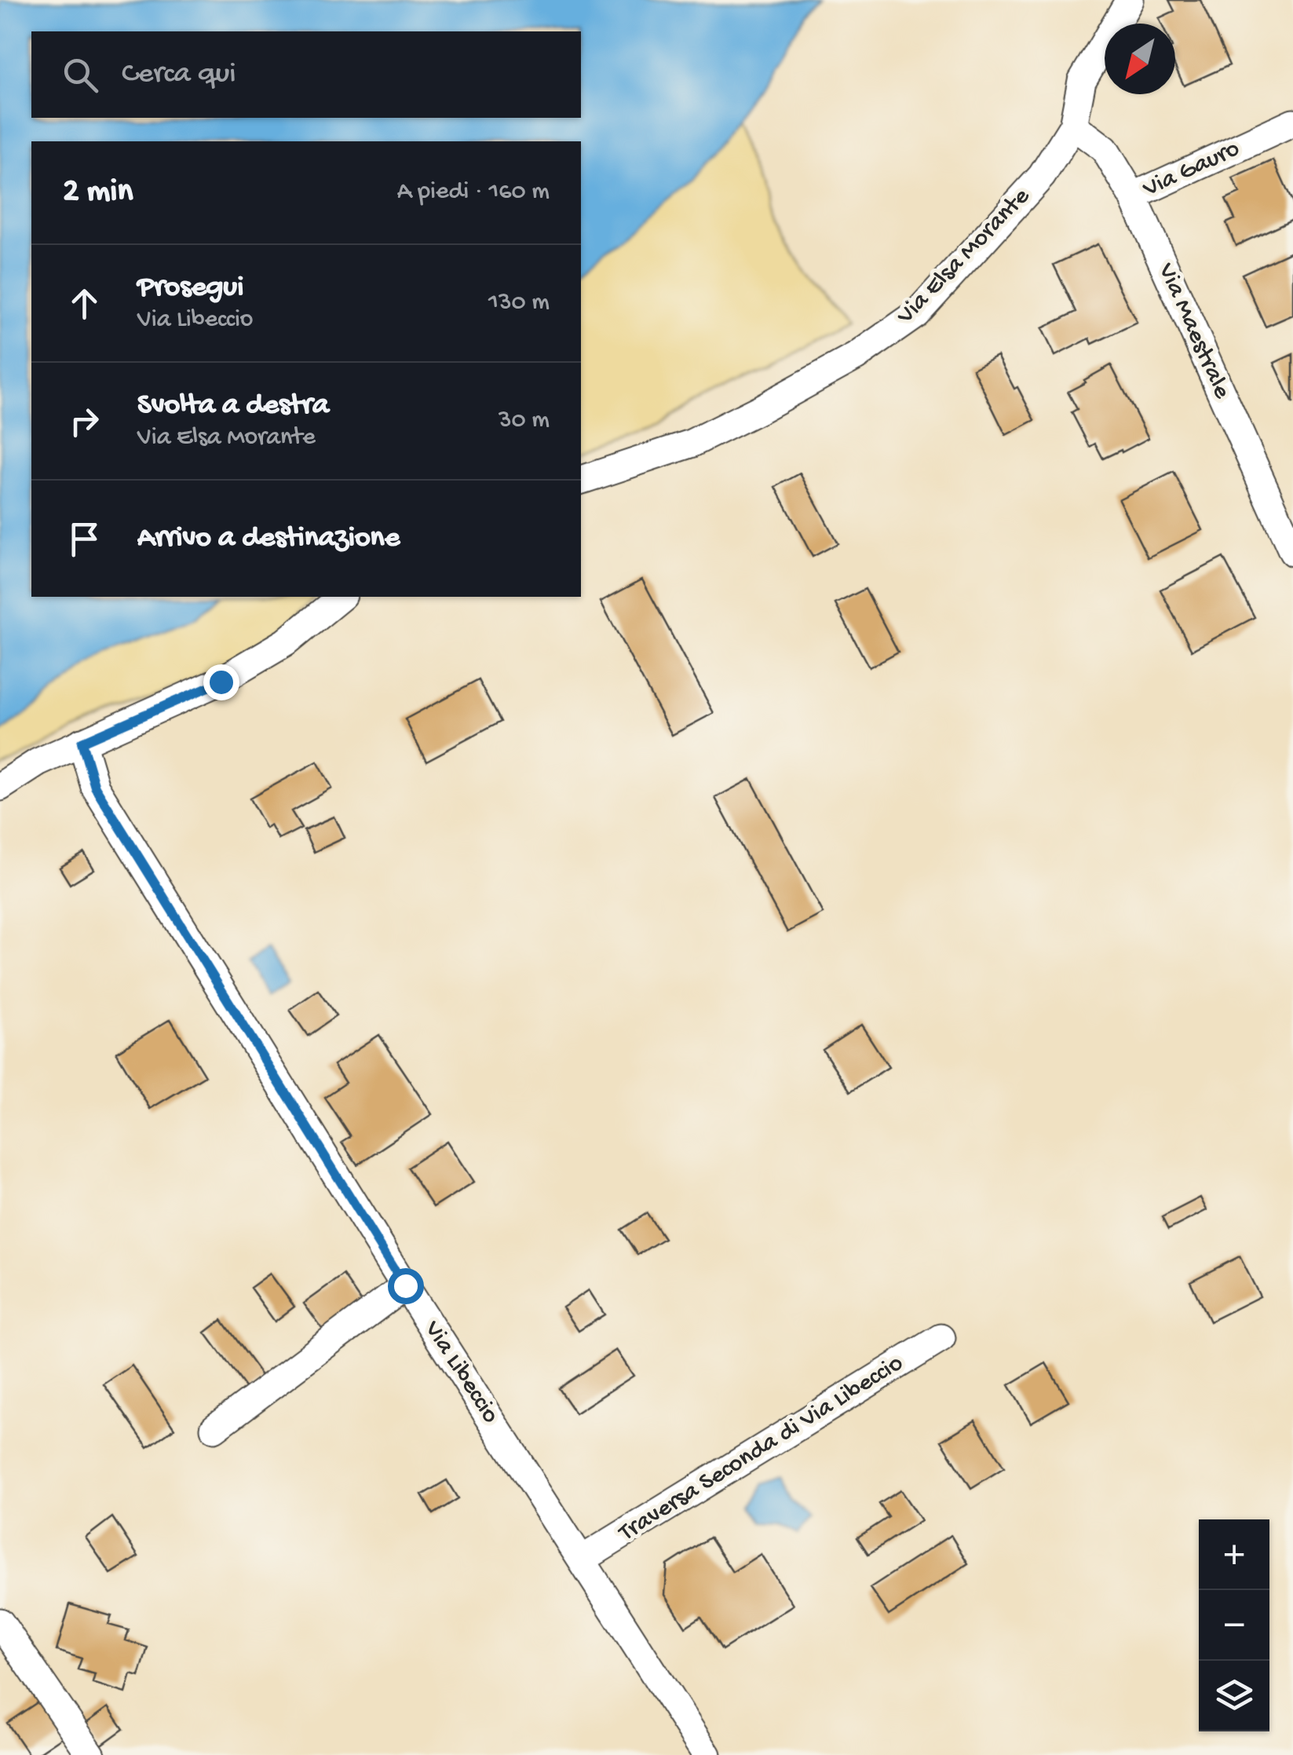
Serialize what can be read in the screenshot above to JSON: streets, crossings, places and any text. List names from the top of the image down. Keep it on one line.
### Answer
{"streets":{"street":["Via Gauro","Via Elsa Morante","Via Maestrale","Via Libeccio","Traversa Seconda di Via Libeccio"]},"crossings":[["Via Gauro","Via Maestrale"],["Via Elsa Morante","Via Maestrale"],["Via Libeccio","Traversa Seconda di Via Libeccio"]],"north":"bottom left","page":{"search":"Cerca qui","heading":["2 min","A piedi · 160 m"],"list":[["Prosegui","Via Libeccio","130 m"],["Svolta a destra","Via Elsa Morante","30 m"],"Arrivo a destinazione"],"map_buttons":["+","−"]}}
